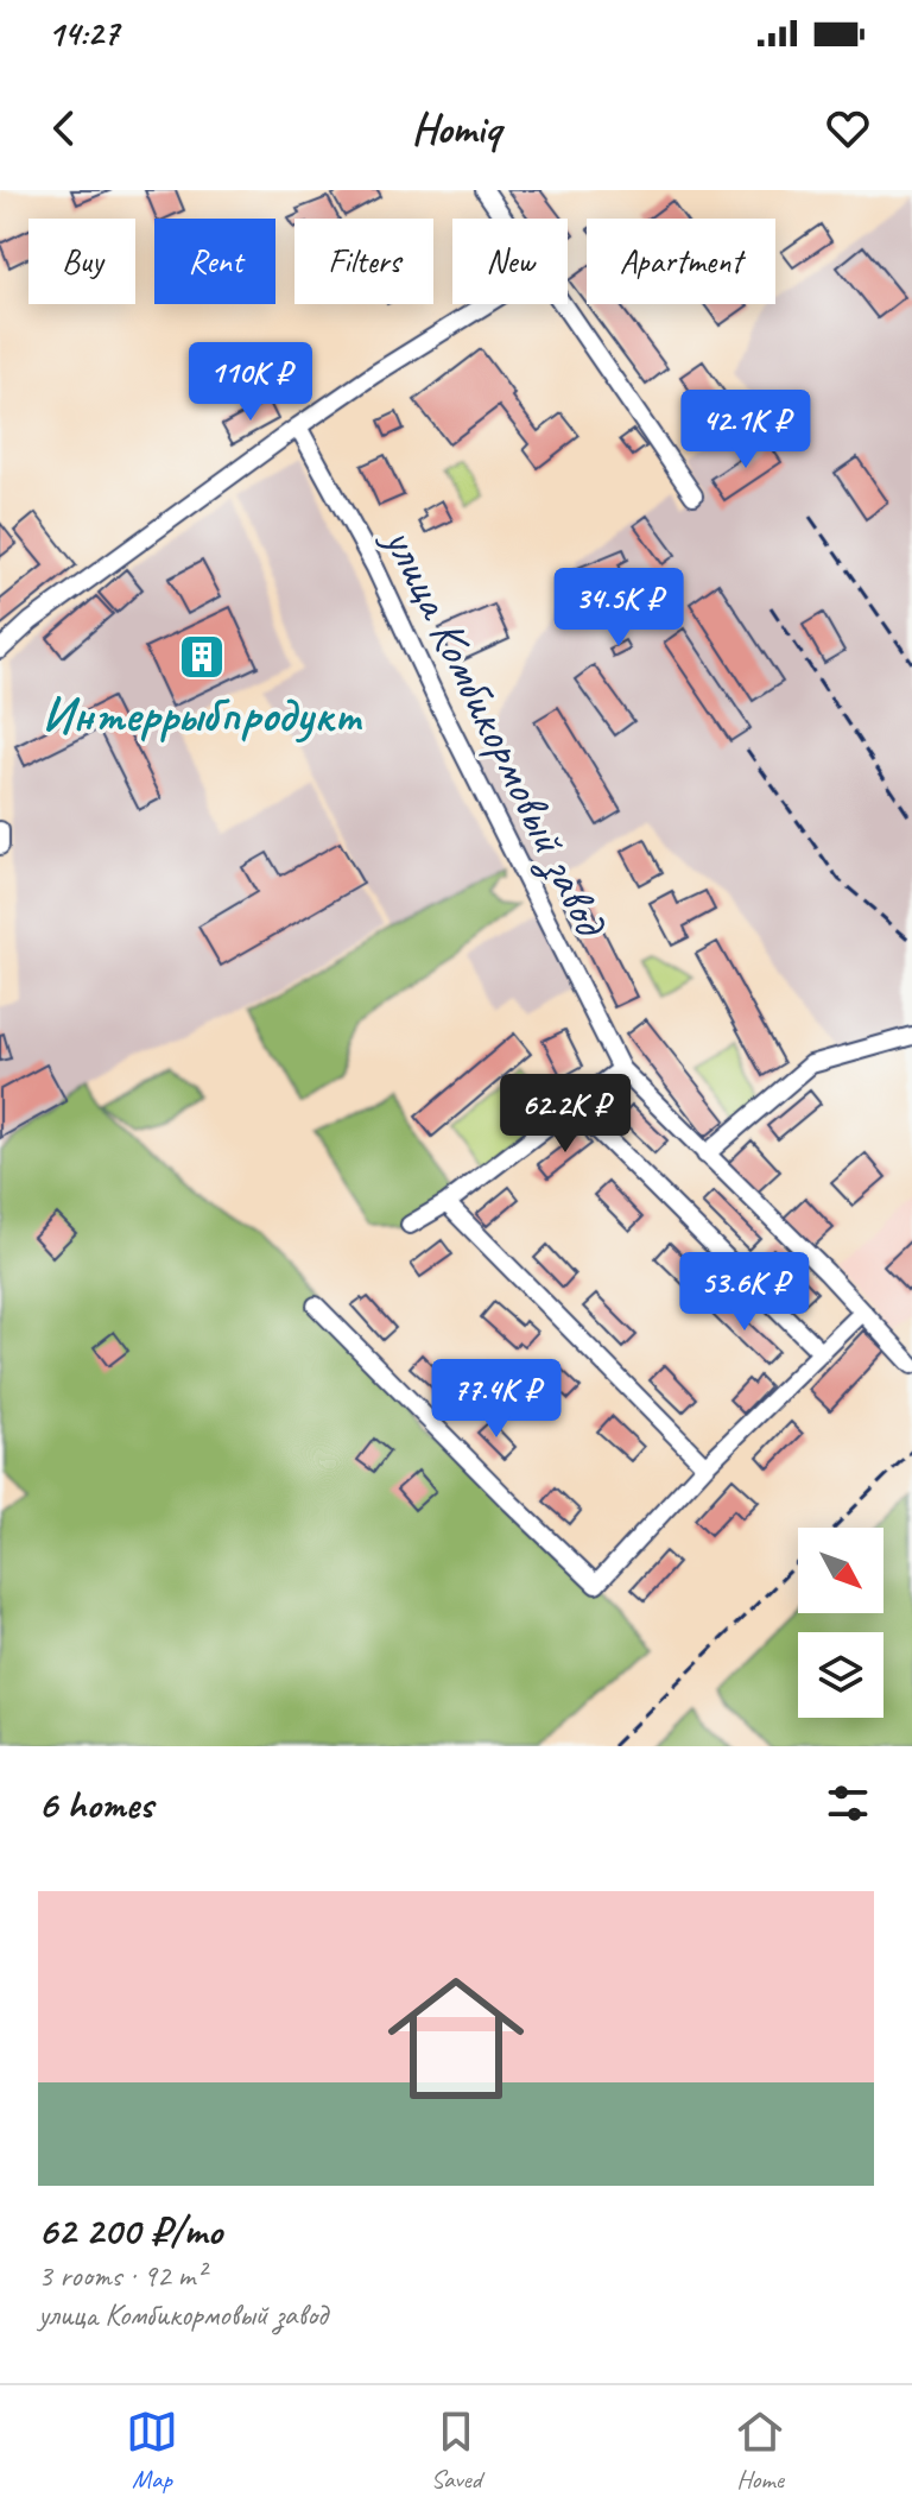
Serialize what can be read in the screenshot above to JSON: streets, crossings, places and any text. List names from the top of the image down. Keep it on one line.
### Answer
{"streets":{"street":["улица Комбикормовый завод"]},"places":{"building":["Интеррыбпродукт"]},"north":"bottom right","page":{"status":"14:27","header":"Homiq","chip":["Buy","Rent","Filters","New","Apartment"],"price":["110K ₽","42.1K ₽","34.5K ₽","62.2K ₽","53.6K ₽","77.4K ₽"],"heading":"6 homes","list":[{"name":"62 200 ₽/mo","note":"3 rooms · 92 m² · улица Комбикормовый завод"}],"tabs":["Map","Saved","Home"]}}
